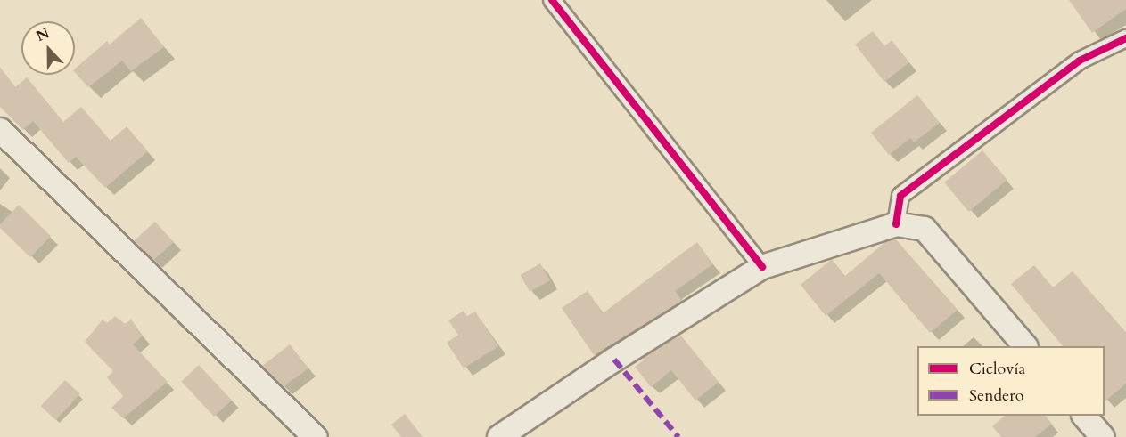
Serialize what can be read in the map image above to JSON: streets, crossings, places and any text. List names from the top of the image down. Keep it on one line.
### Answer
{"legend":["Ciclovía","Sendero"],"north":"top"}
